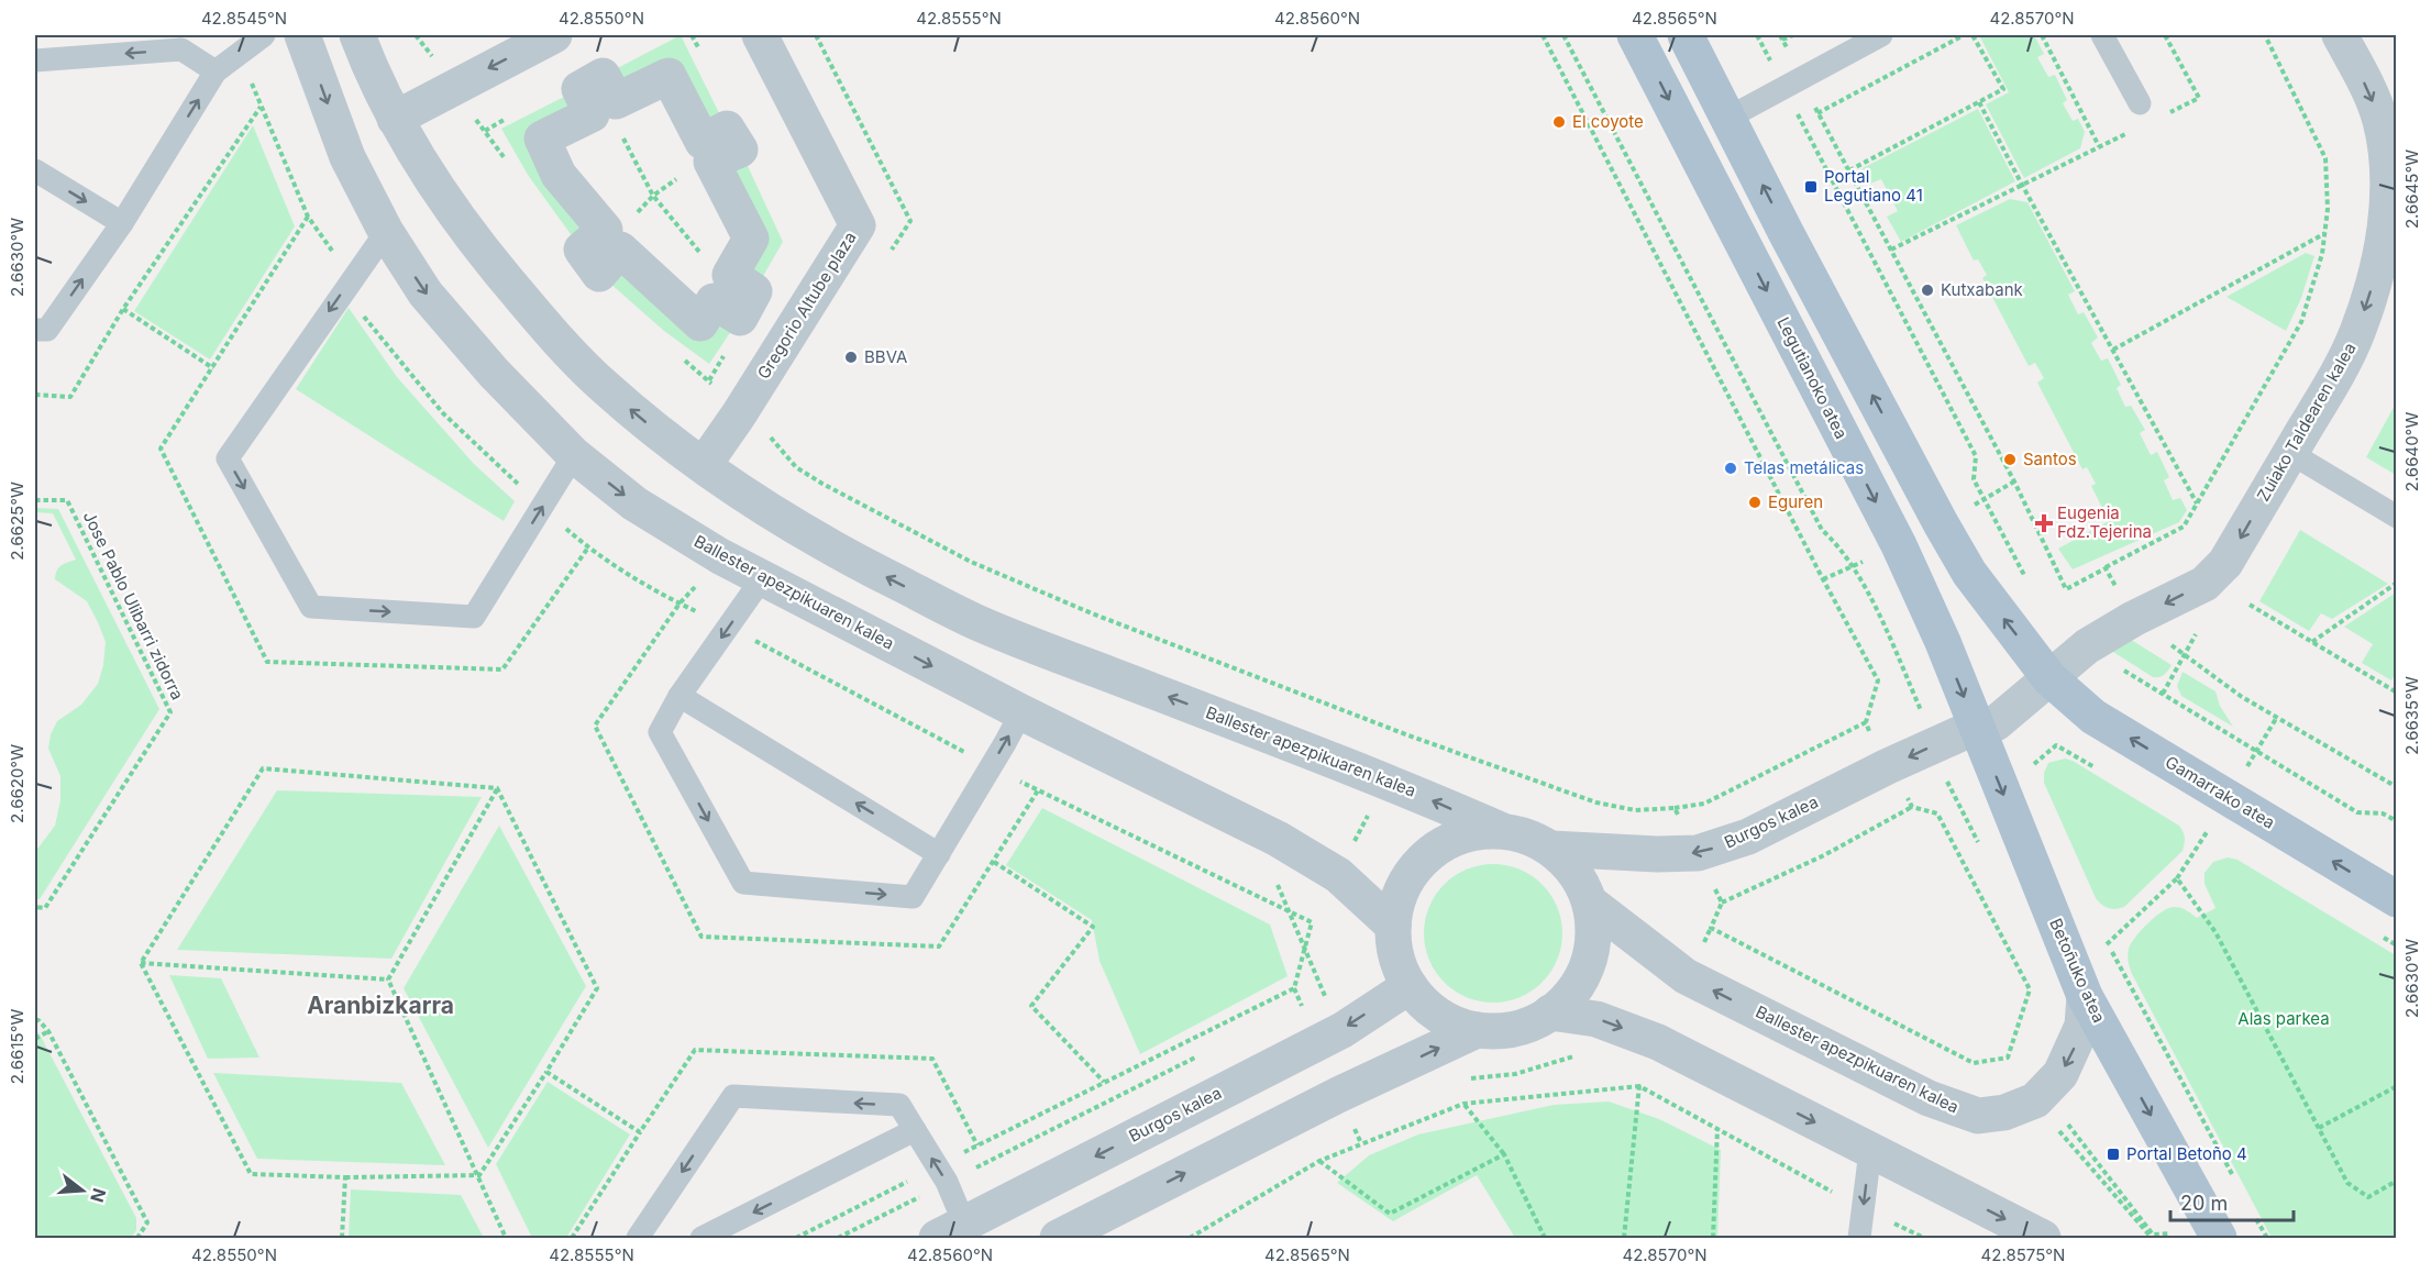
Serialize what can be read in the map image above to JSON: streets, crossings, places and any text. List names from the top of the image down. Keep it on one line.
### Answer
{"streets":{"main road":["Legutianoko atea","Gamarrako atea","Betoñuko atea"],"street":["Gregorio Altube plaza","Zuiako Taldearen kalea","Ballester apezpikuaren kalea","Burgos kalea"],"path":["Jose Pablo Ulibarri zidorra"]},"crossings":[["Gregorio Altube plaza","Ballester apezpikuaren kalea"],["Legutianoko atea","Zuiako Taldearen kalea"],["Legutianoko atea","Burgos kalea"],["Legutianoko atea","Betoñuko atea"],["Zuiako Taldearen kalea","Gamarrako atea"],["Zuiako Taldearen kalea","Burgos kalea"],["Zuiako Taldearen kalea","Betoñuko atea"],["Ballester apezpikuaren kalea","Burgos kalea"],["Burgos kalea","Betoñuko atea"]],"one_way":["Zuiako Taldearen kalea","Gamarrako atea","Betoñuko atea"],"districts":["Aranbizkarra"],"parks":["Alas parkea"],"places":{"other":["El coyote","Kutxabank","BBVA","Santos","Telas metálicas","Eguren"],"transit":["Portal Legutiano 41","Portal Betoño 4"],"health":["Eugenia Fdz.Tejerina"]},"scale_bar":"20 m","north":"right","coordinates":["42.8545°N","42.8550°N","42.8555°N","42.8560°N","42.8565°N","42.8570°N","2.6645°W","2.6630°W","2.6640°W","2.6625°W","2.6635°W","2.6620°W","2.6615°W","42.8575°N"]}
